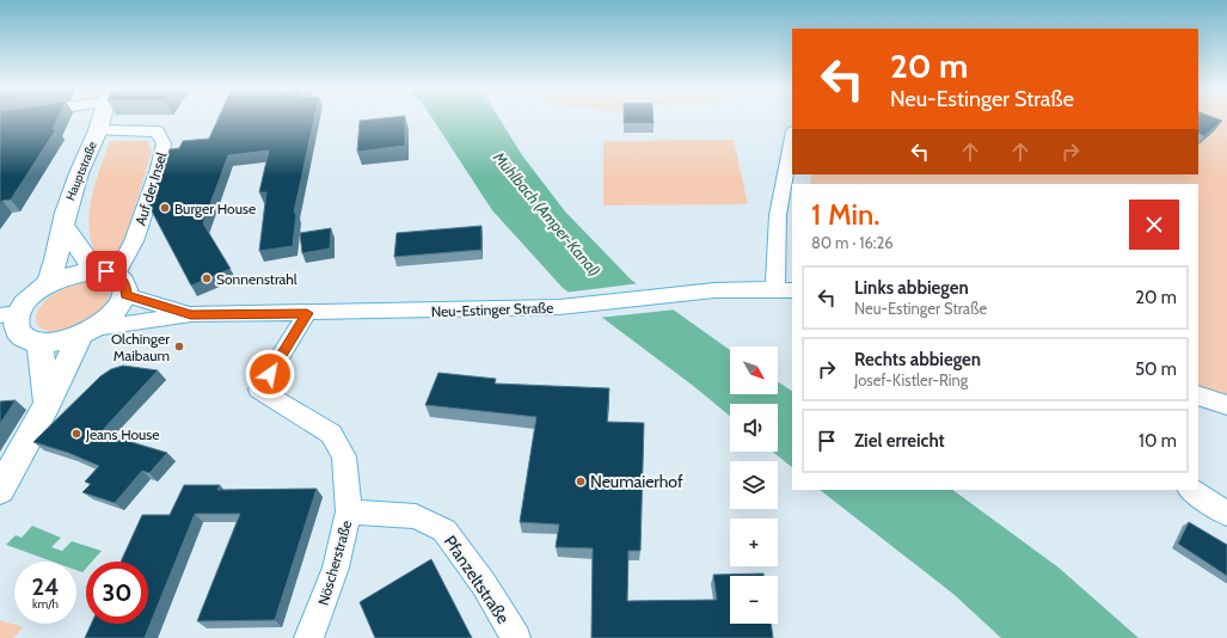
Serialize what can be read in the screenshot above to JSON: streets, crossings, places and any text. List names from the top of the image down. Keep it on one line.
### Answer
{"streets":{"street":["Hauptstraße","Auf der Insel","Neu-Estinger Straße","Nöscherstraße","Pfanzeltstraße"]},"crossings":[["Hauptstraße","Auf der Insel"],["Auf der Insel","Neu-Estinger Straße"],["Neu-Estinger Straße","Nöscherstraße"],["Nöscherstraße","Pfanzeltstraße"]],"water":["Mühlbach (Amper-Kanal)"],"places":["Burger House","Sonnenstrahl","Olchinger Maibaum","Jeans House","Neumaierhof"],"north":"bottom right","page":{"turn":["20 m","Neu-Estinger Straße"],"heading":["1 Min.","80 m · 16:26"],"list":[{"name":"Links abbiegen","note":"Neu-Estinger Straße","value":"20 m"},{"name":"Rechts abbiegen","note":"Josef-Kistler-Ring","value":"50 m"},{"name":"Ziel erreicht","value":"10 m"}],"map_buttons":["+","−"],"speed":"24 km/h","limit":"30"}}
